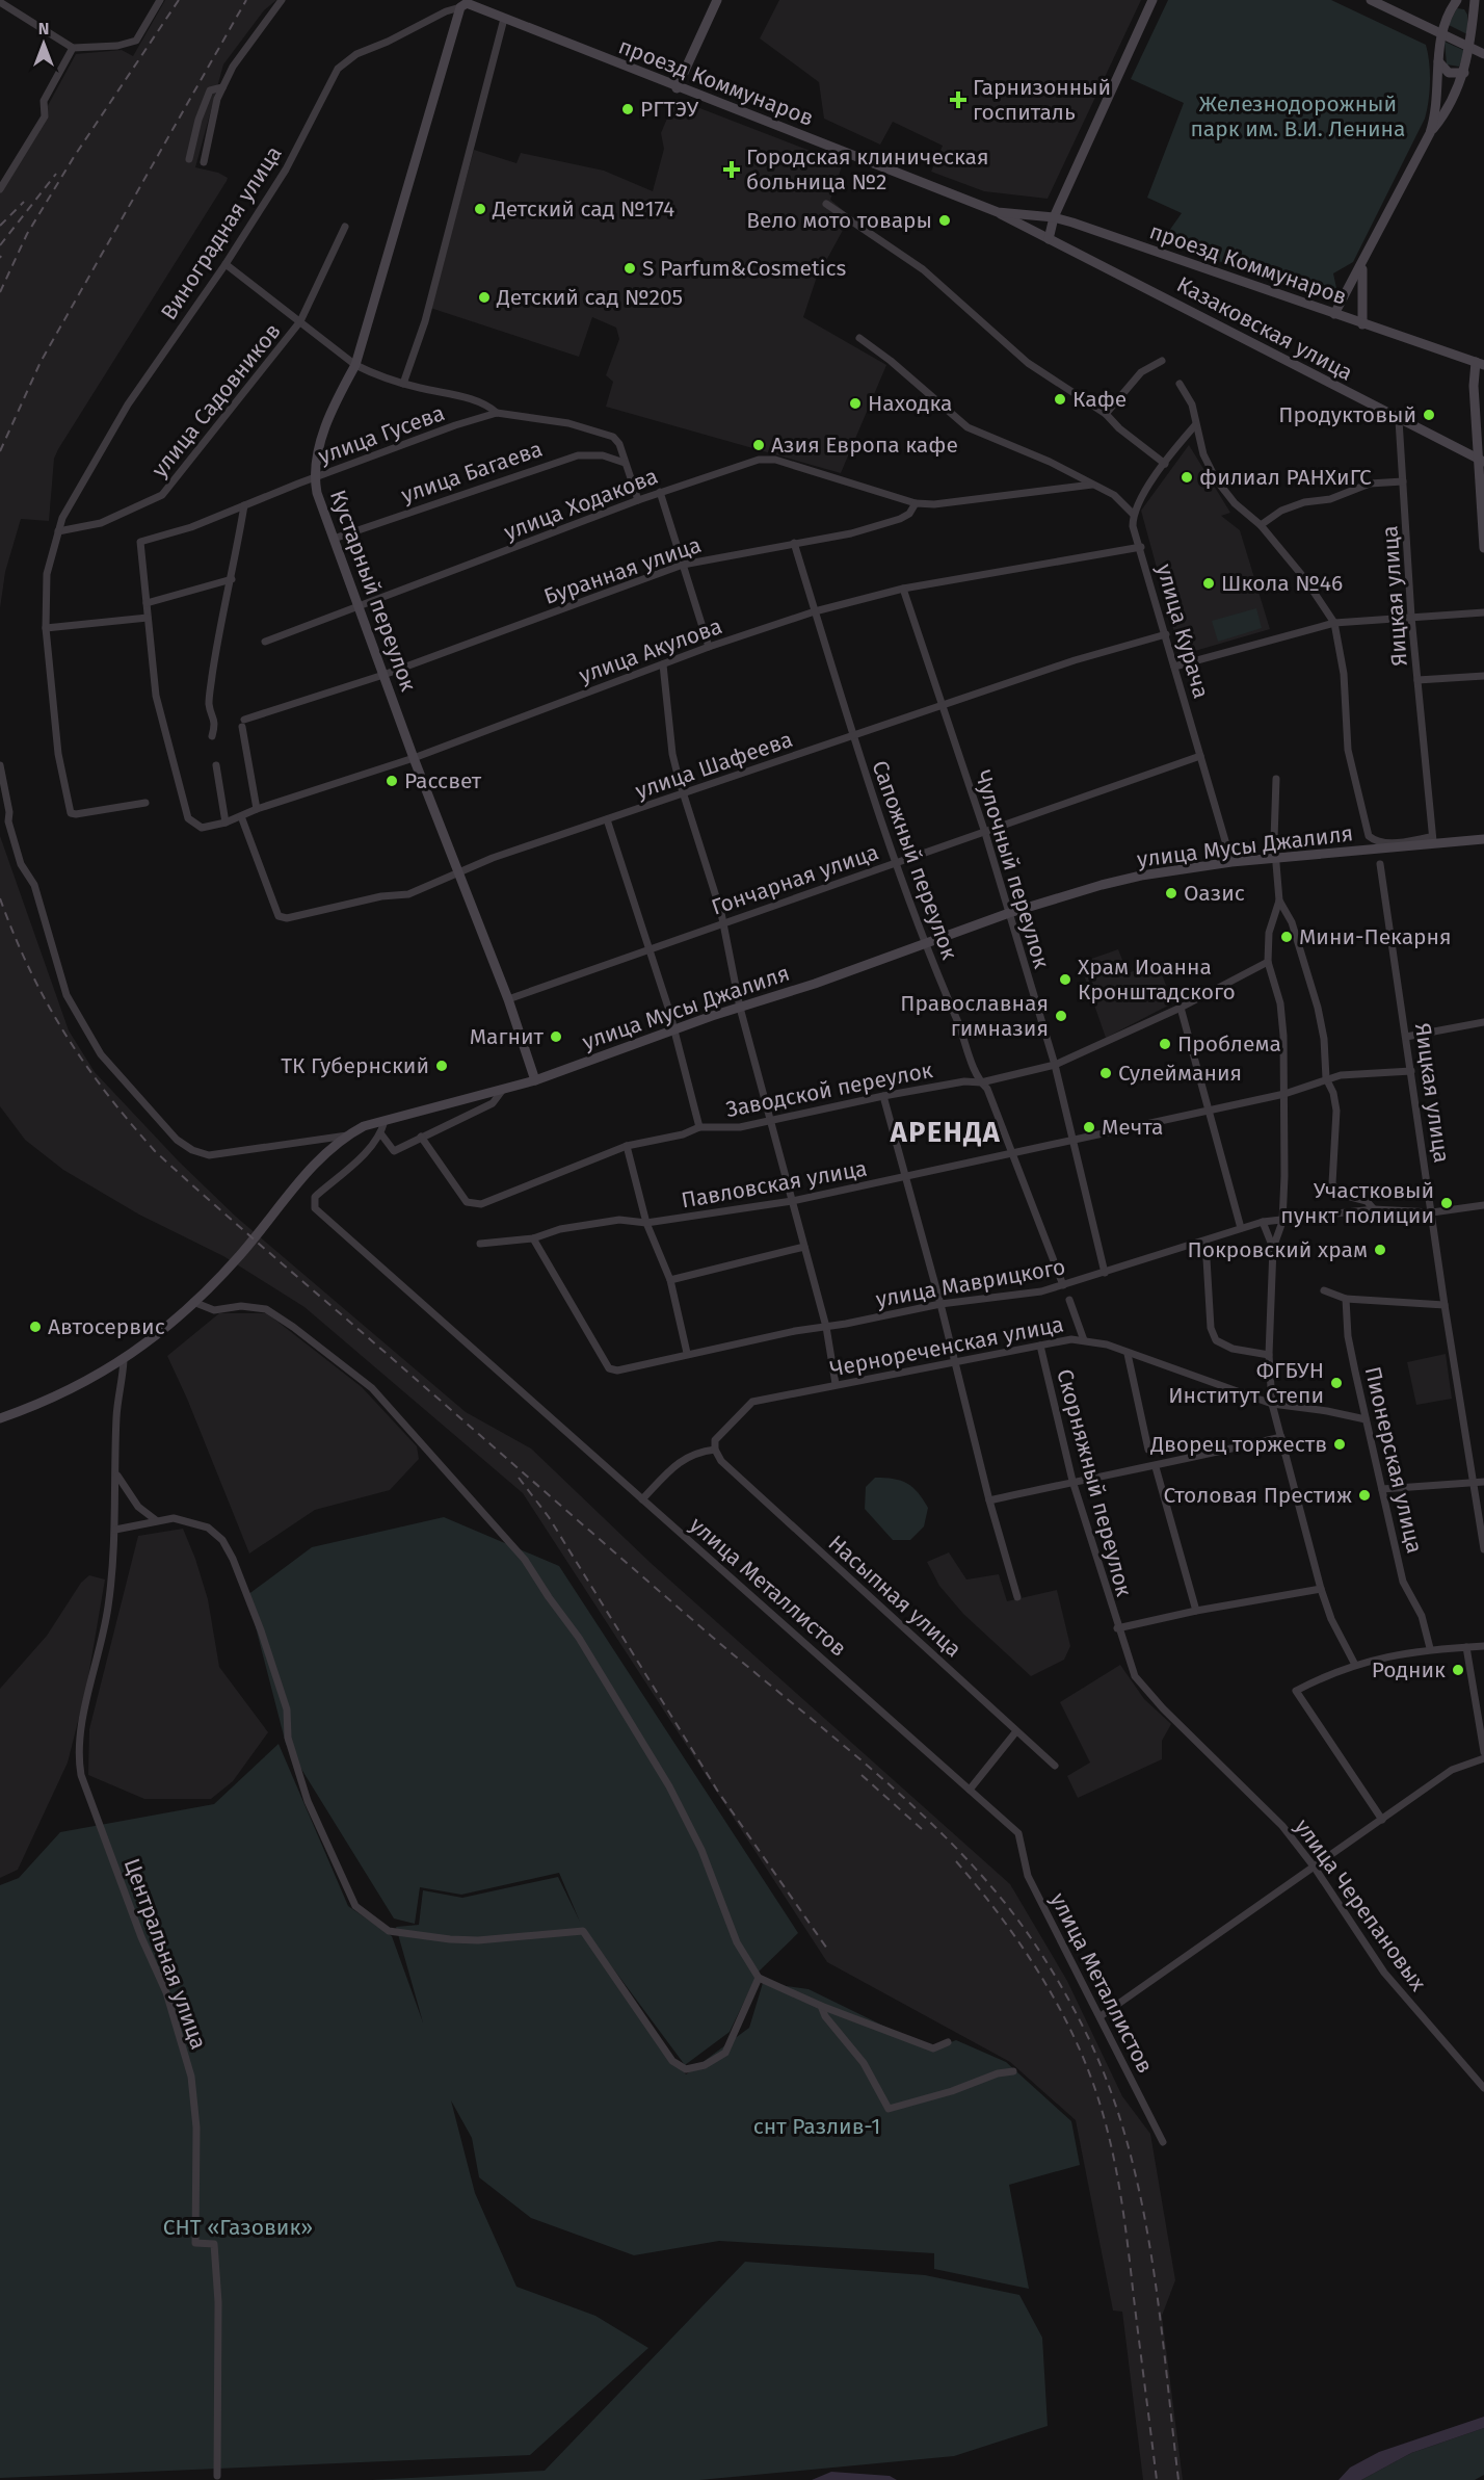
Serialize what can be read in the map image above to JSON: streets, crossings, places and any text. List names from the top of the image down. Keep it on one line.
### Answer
{"streets":{"street":["проезд Коммунаров","Виноградная улица","Казаковская улица","улица Садовников","улица Гусева","улица Багаева","улица Ходакова","Буранная улица","Кустарный переулок","Яицкая улица","улица Курача","улица Акулова","улица Шафеева","улица Мусы Джалиля","Сапожный переулок","Чулочный переулок","Гончарная улица","Заводской переулок","Павловская улица","улица Маврицкого","Чернореченская улица","Пионерская улица","Скорняжный переулок","улица Металлистов","Насыпная улица","улица Черепановых","Центральная улица"]},"crossings":[["проезд Коммунаров","Виноградная улица"],["проезд Коммунаров","Казаковская улица"],["проезд Коммунаров","улица Гусева"],["проезд Коммунаров","Кустарный переулок"],["Виноградная улица","улица Садовников"],["Виноградная улица","Кустарный переулок"],["Казаковская улица","Яицкая улица"],["улица Гусева","улица Багаева"],["улица Гусева","Кустарный переулок"],["улица Багаева","Кустарный переулок"],["улица Ходакова","Буранная улица"],["улица Ходакова","Кустарный переулок"],["Буранная улица","Кустарный переулок"],["Буранная улица","улица Акулова"],["Буранная улица","Сапожный переулок"],["Кустарный переулок","улица Акулова"],["Кустарный переулок","улица Шафеева"],["Кустарный переулок","улица Мусы Джалиля"],["Кустарный переулок","Гончарная улица"],["Яицкая улица","улица Мусы Джалиля"],["Яицкая улица","Павловская улица"],["Яицкая улица","улица Маврицкого"],["улица Курача","улица Акулова"],["улица Курача","улица Шафеева"],["улица Курача","улица Мусы Джалиля"],["улица Курача","Гончарная улица"],["улица Акулова","улица Шафеева"],["улица Акулова","Сапожный переулок"],["улица Акулова","Чулочный переулок"],["улица Шафеева","Сапожный переулок"],["улица Шафеева","Чулочный переулок"],["улица Мусы Джалиля","Сапожный переулок"],["улица Мусы Джалиля","Чулочный переулок"],["Сапожный переулок","Гончарная улица"],["Сапожный переулок","Заводской переулок"],["Сапожный переулок","Павловская улица"],["Сапожный переулок","улица Маврицкого"],["Чулочный переулок","Гончарная улица"],["Чулочный переулок","Павловская улица"],["Чулочный переулок","улица Маврицкого"],["Павловская улица","улица Маврицкого"],["Чернореченская улица","Пионерская улица"],["Чернореченская улица","Скорняжный переулок"],["Чернореченская улица","Насыпная улица"],["Скорняжный переулок","улица Черепановых"]],"districts":["АРЕНДА"],"parks":["Железнодорожный парк им. В.И. Ленина","снт Разлив-1","СНТ «Газовик»"],"places":{"health":["Гарнизонный госпиталь","Городская клиническая больница №2"],"other":["РГТЭУ","Детский сад №174","Вело мото товары","S Parfum&Cosmetics","Детский сад №205","Кафе","Находка","Продуктовый","Азия Европа кафе","филиал РАНХиГС","Школа №46","Рассвет","Оазис","Мини-Пекарня","Храм Иоанна Кронштадского","Православная гимназия","Магнит","Проблема","ТК Губернский","Сулеймания","Мечта","Участковый пункт полиции","Покровский храм","Автосервис","ФГБУН Институт Степи","Дворец торжеств","Столовая Престиж","Родник"]},"north":"top"}
